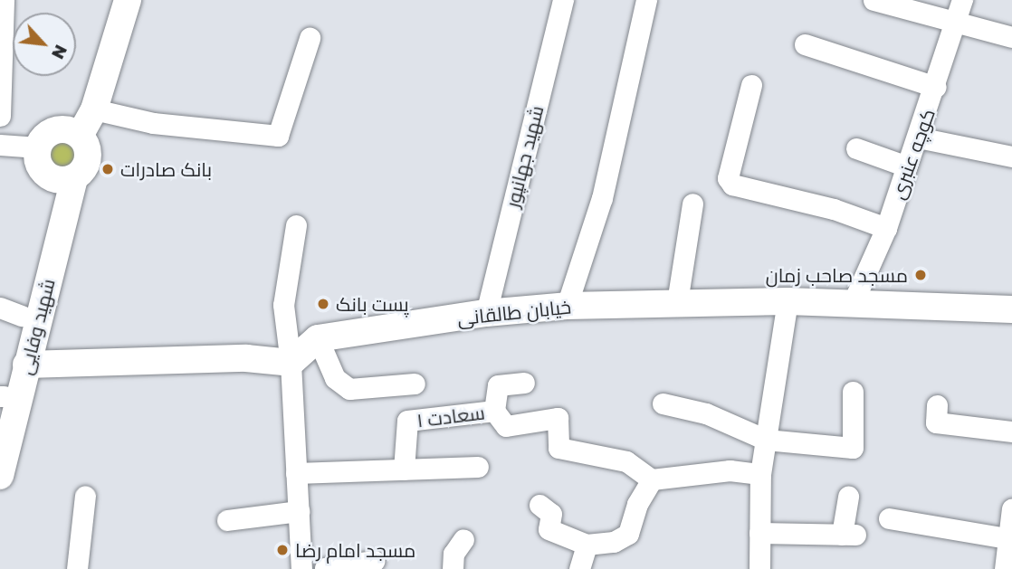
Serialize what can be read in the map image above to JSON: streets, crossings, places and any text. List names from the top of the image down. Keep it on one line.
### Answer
{"streets":{"main road":["خیابان طالقانی","شهید وفایی"],"street":["کوچه عنبری","شهید جهانپور","سعادت ۱"]},"crossings":[["کوچه عنبری","خیابان طالقانی"],["شهید جهانپور","خیابان طالقانی"]],"places":["بانک صادرات","مسجد صاحب زمان","پست بانک","مسجد امام رضا"],"north":"bottom right"}
